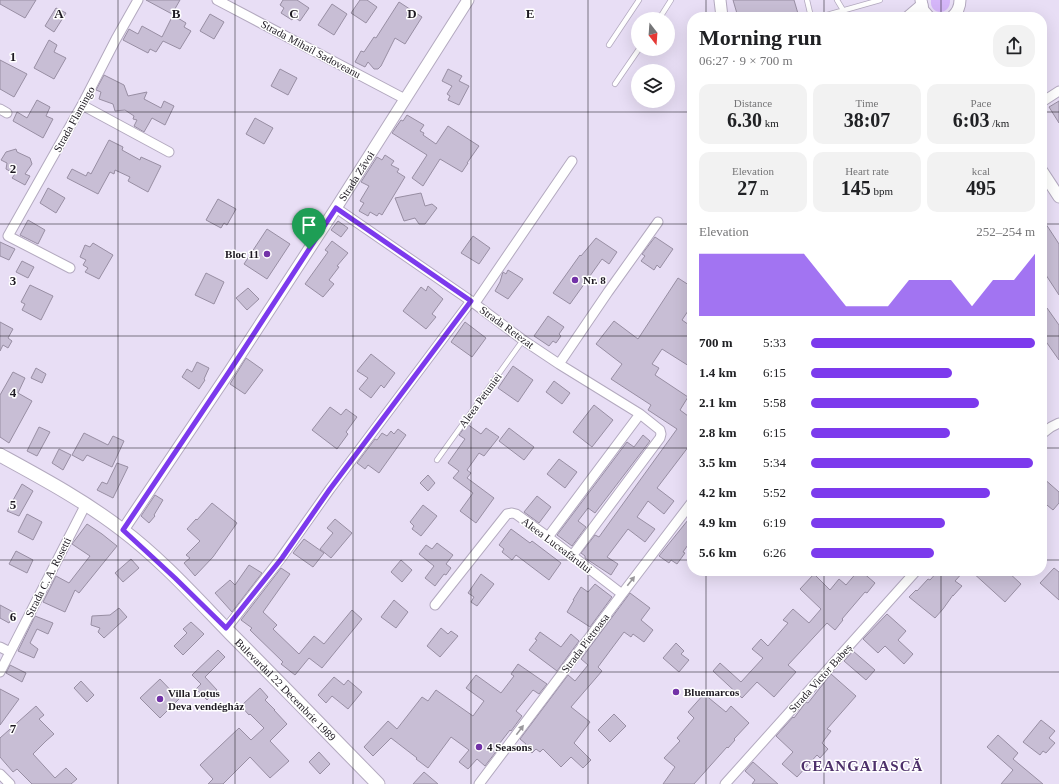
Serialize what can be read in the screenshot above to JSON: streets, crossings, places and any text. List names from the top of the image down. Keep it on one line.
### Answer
{"streets":{"main road":["Bulevardul 22 Decembrie 1989"],"street":["Strada Mihail Sadoveanu","Strada Flamingo","Strada Zăvoi","Strada Retezat","Aleea Luceafărului","Strada C. A. Rosetti","Strada Pietroasa","Strada Victor Babeș"],"lane":["Aleea Petuniei"]},"crossings":[["Strada Mihail Sadoveanu","Strada Zăvoi"],["Strada Zăvoi","Strada Retezat"],["Strada Zăvoi","Bulevardul 22 Decembrie 1989"],["Strada Retezat","Aleea Petuniei"],["Strada Retezat","Aleea Luceafărului"],["Aleea Luceafărului","Strada Pietroasa"],["Strada C. A. Rosetti","Bulevardul 22 Decembrie 1989"]],"one_way":["Strada Pietroasa"],"districts":["CEANGAIASCĂ"],"places":["Bloc 11","Nr. 8","Bluemarcos","Villa Lotus Deva vendégház","4 Seasons"],"north":"bottom","page":{"heading":["Morning run","06:27 · 9 × 700 m"],"stats":[["Distance","6.30 km"],["Time","38:07"],["Pace","6:03 /km"],["Elevation","27 m"],["Heart rate","145 bpm"],["kcal","495"]],"chart":["Elevation","252–254 m"],"list":[{"name":"700 m","note":"5:33"},{"name":"1.4 km","note":"6:15"},{"name":"2.1 km","note":"5:58"},{"name":"2.8 km","note":"6:15"},{"name":"3.5 km","note":"5:34"},{"name":"4.2 km","note":"5:52"},{"name":"4.9 km","note":"6:19"},{"name":"5.6 km","note":"6:26"}]},"grid":{"columns":["A","B","C","D","E"],"rows":["1","2","3","4","5","6","7"]}}
